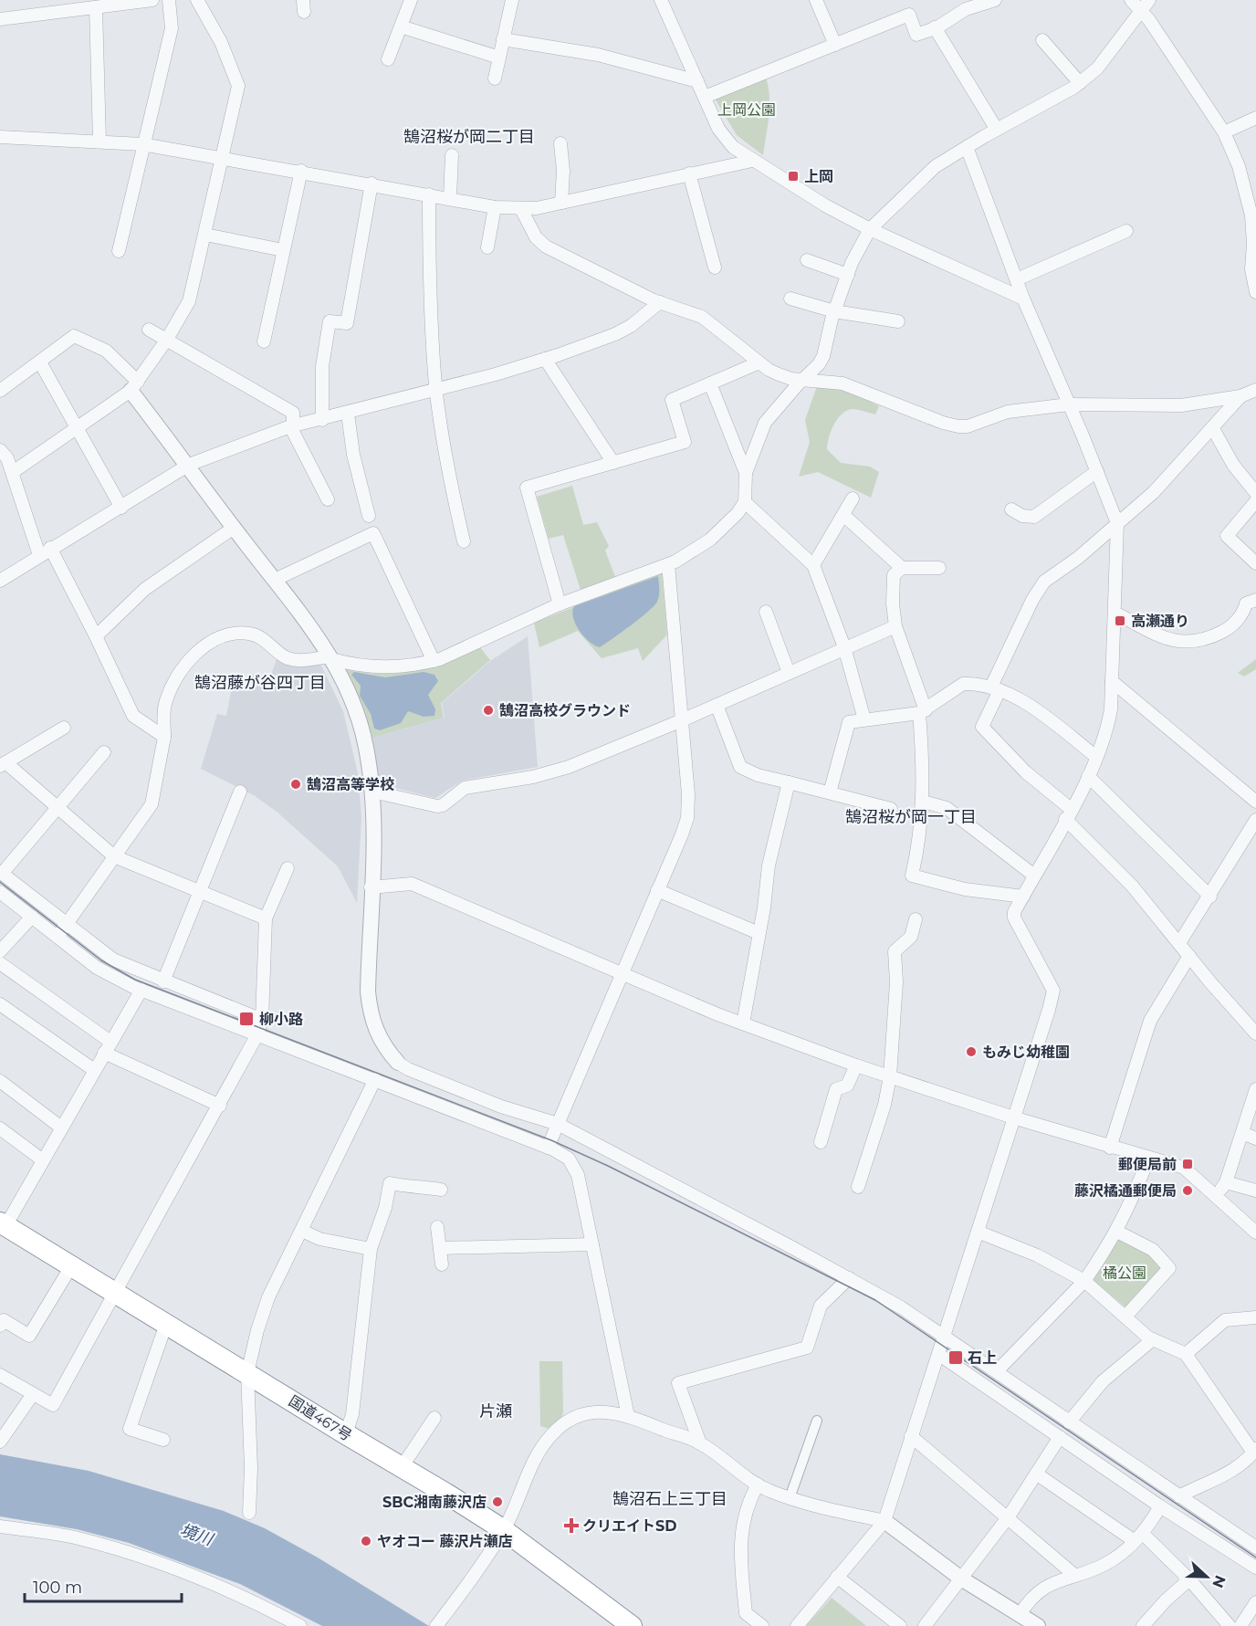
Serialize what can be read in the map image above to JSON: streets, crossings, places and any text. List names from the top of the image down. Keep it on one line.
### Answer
{"streets":{"highway":["国道467号"]},"districts":["鵠沼桜が岡二丁目","鵠沼藤が谷四丁目","鵠沼桜が岡一丁目","片瀬","鵠沼石上三丁目"],"water":["境川"],"parks":["上岡公園","橘公園"],"places":{"transit":["上岡","高瀬通り","柳小路","郵便局前","石上"],"other":["鵠沼高校グラウンド","鵠沼高等学校","もみじ幼稚園","藤沢橘通郵便局","SBC湘南藤沢店","ヤオコー 藤沢片瀬店"],"health":["クリエイトSD"]},"scale_bar":"100 m","north":"right"}
